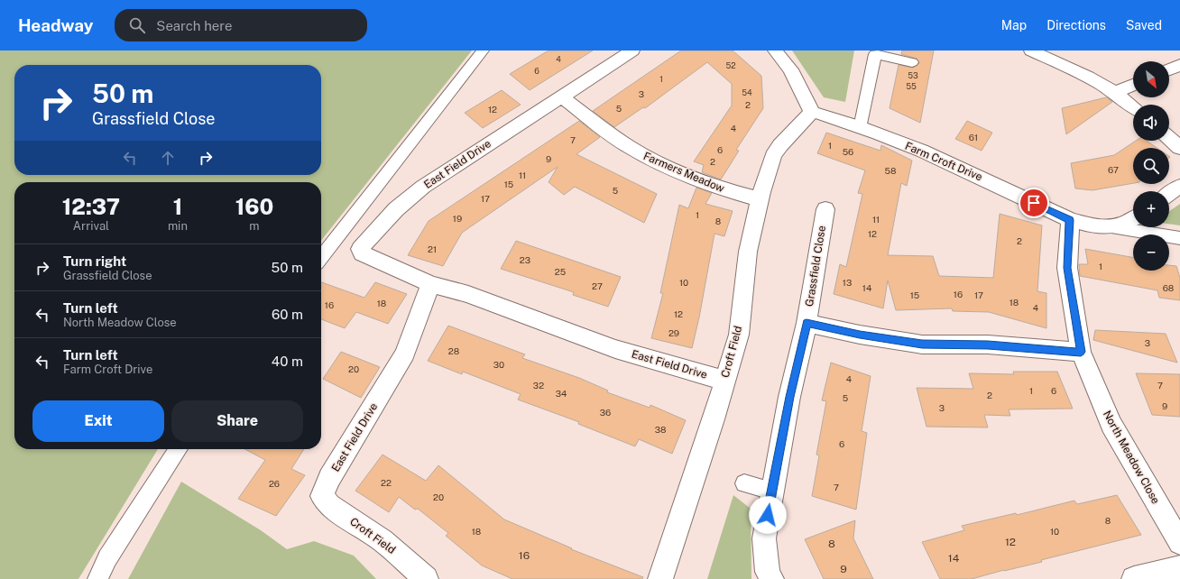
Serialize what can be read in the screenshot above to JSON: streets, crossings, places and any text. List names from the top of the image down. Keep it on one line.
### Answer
{"streets":{"street":["Farm Croft Drive","East Field Drive","Farmers Meadow","Grassfield Close","Croft Field","North Meadow Close"]},"crossings":[["Farm Croft Drive","Croft Field"],["Farm Croft Drive","North Meadow Close"],["East Field Drive","Farmers Meadow"],["East Field Drive","Croft Field"],["Farmers Meadow","Croft Field"]],"house_numbers":["4","52","6","53","1","55","54","3","2","5","12","4","61","7","1","6","56","9","2","67","58","11","15","5","17","1","19","11","8","12","2","21","23","1","25","10","13","27","14","68","16","15","17","18","18","16","4","12","29","3","28","30","20","4","32","7","1","6","34","2","5","9","3","36","38","6","22","26","7","20","8","18","10","12","8","16","14","9"],"north":"bottom right","page":{"header":"Headway","search":"Search here","nav":["Map","Directions","Saved"],"map_buttons":["+","−"],"turn":["50 m","Grassfield Close"],"eta":["12:37","Arrival","1","min","160","m"],"list":[{"name":"Turn right","note":"Grassfield Close","value":"50 m"},{"name":"Turn left","note":"North Meadow Close","value":"60 m"},{"name":"Turn left","note":"Farm Croft Drive","value":"40 m"}],"buttons":["Exit","Share"]}}
